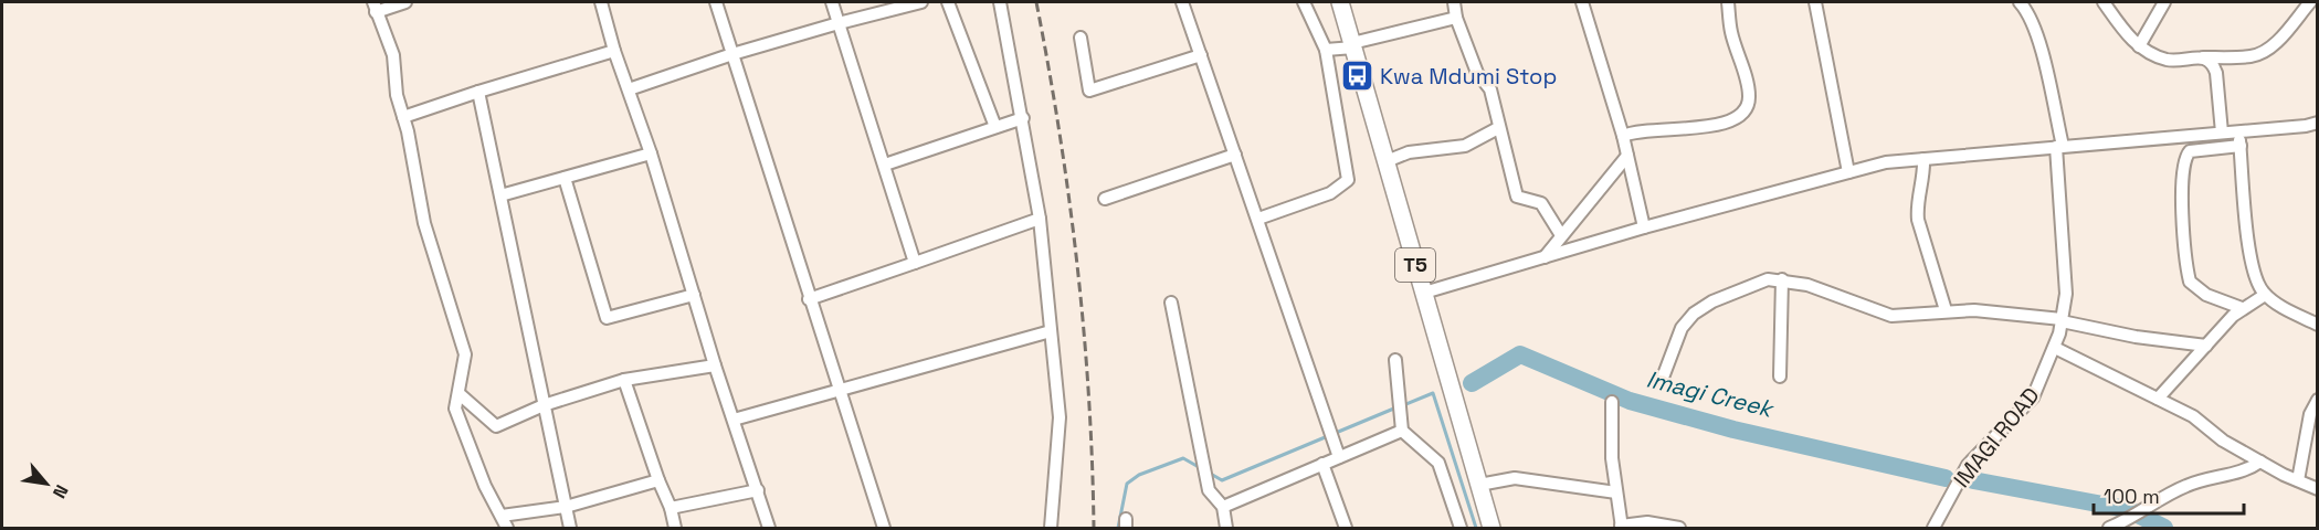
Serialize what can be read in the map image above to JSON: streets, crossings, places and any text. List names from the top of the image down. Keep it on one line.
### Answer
{"streets":{"highway":["T5"],"street":["IMAGI ROAD"]},"water":["Imagi Creek"],"places":{"bus stop":["Kwa Mdumi Stop"]},"scale_bar":"100 m","north":"bottom right"}
